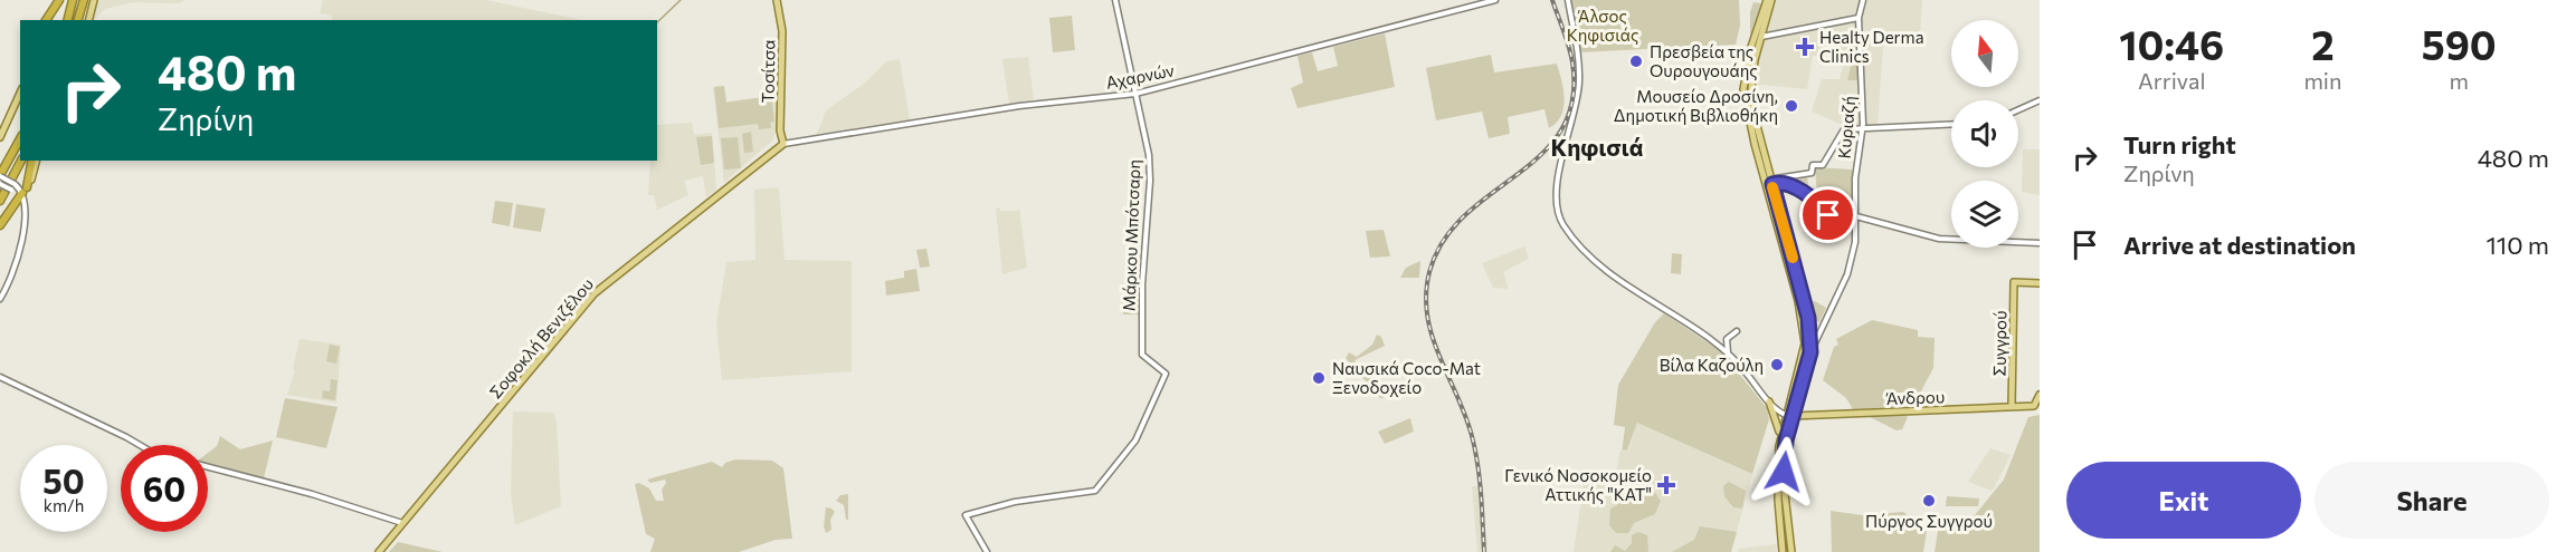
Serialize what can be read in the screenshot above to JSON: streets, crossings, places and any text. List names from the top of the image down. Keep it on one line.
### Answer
{"streets":{"main road":["Τοσίτσα","Σοφοκλή Βενιζέλου","Συγγρού","Άνδρου"],"street":["Αχαρνών","Κυριαζή","Μάρκου Μπότσαρη"]},"crossings":[["Τοσίτσα","Αχαρνών"],["Τοσίτσα","Σοφοκλή Βενιζέλου"],["Αχαρνών","Μάρκου Μπότσαρη"],["Αχαρνών","Σοφοκλή Βενιζέλου"],["Συγγρού","Άνδρου"]],"districts":["Κηφισιά"],"parks":["Άλσος Κηφισιάς"],"places":{"health":["Healty Derma Clinics","Γενικό Νοσοκομείο Αττικής \"ΚΑΤ\""],"other":["Πρεσβεία της Ουρουγουάης","Μουσείο Δροσίνη, Δημοτική Βιβλιοθήκη","Βίλα Καζούλη","Ναυσικά Coco-Mat Ξενοδοχείο","Πύργος Συγγρού"]},"north":"top","page":{"eta":["10:46","Arrival","2","min","590","m"],"turn":["480 m","Ζηρίνη"],"list":[{"name":"Turn right","note":"Ζηρίνη","value":"480 m"},{"name":"Arrive at destination","value":"110 m"}],"speed":"50 km/h","limit":"60","buttons":["Exit","Share"]}}
